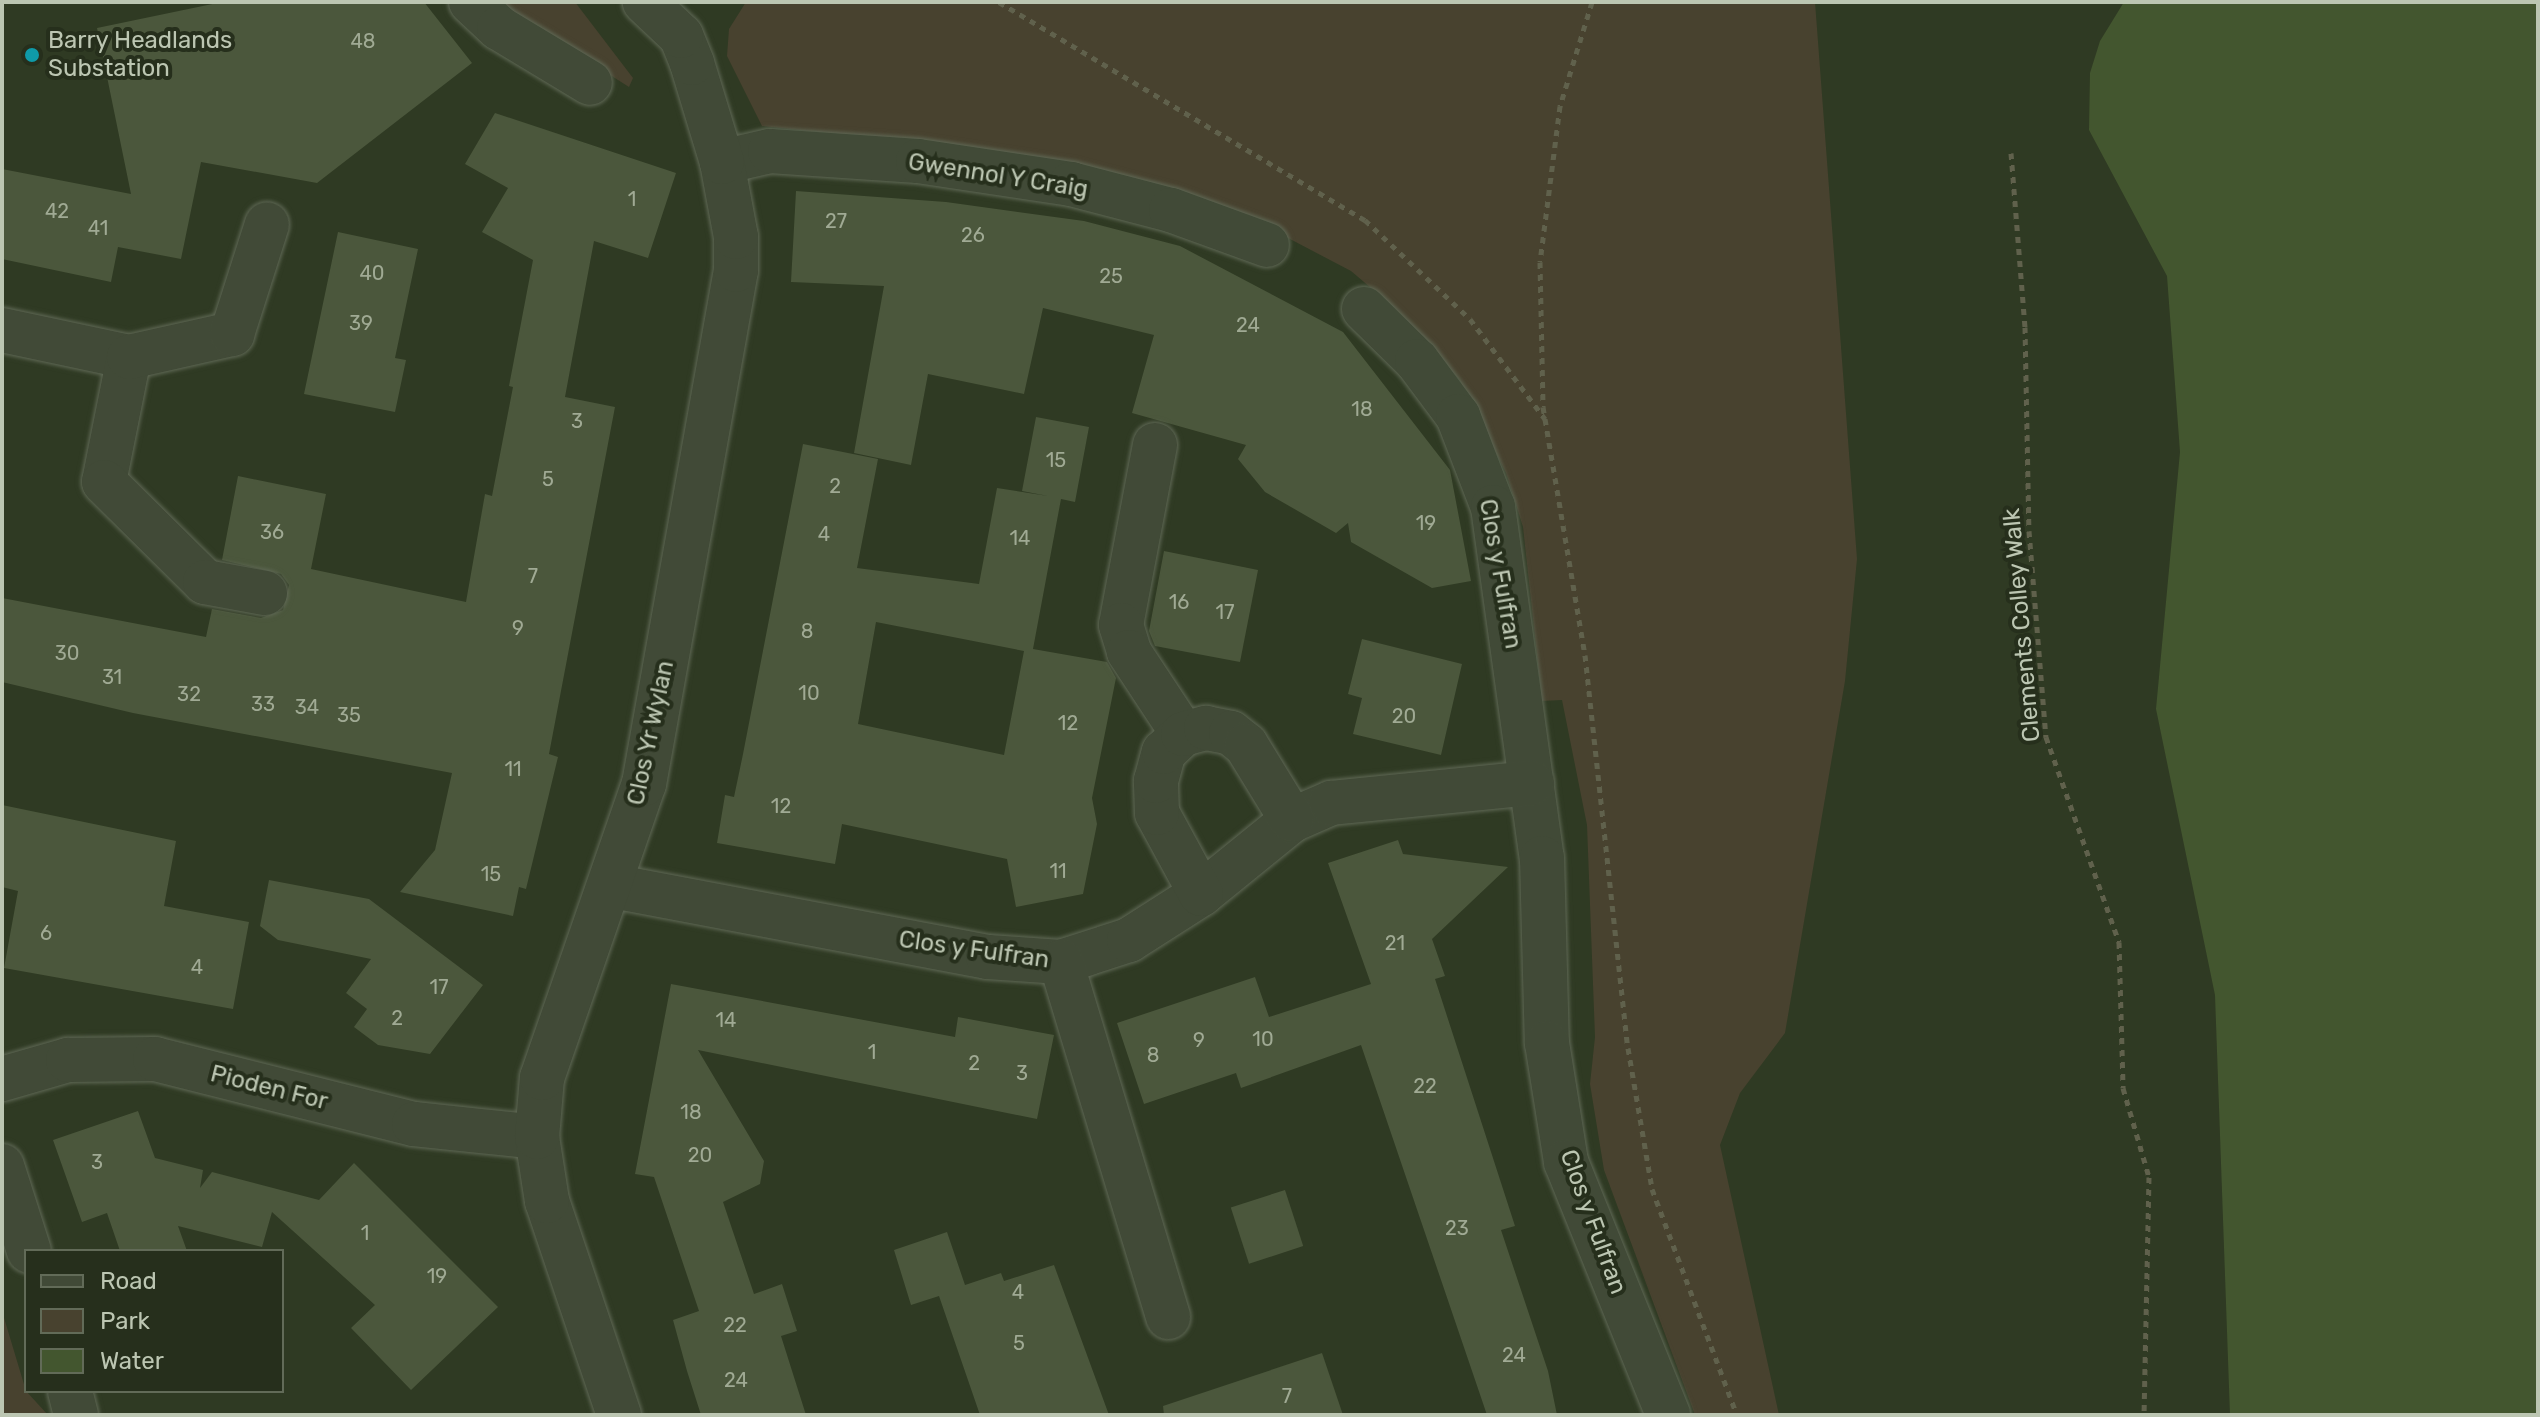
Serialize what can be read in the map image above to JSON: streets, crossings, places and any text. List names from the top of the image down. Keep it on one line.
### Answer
{"streets":{"street":["Gwennol Y Craig","Clos y Fulfran","Clos Yr Wylan","Pioden For"],"path":["Clements Colley Walk"]},"crossings":[["Gwennol Y Craig","Clos Yr Wylan"],["Clos y Fulfran","Clos Yr Wylan"],["Clos Yr Wylan","Pioden For"]],"places":["Barry Headlands Substation"],"house_numbers":["48","1","42","27","41","26","40","25","39","24","18","3","15","5","2","19","36","4","14","7","16","17","9","8","30","31","10","32","33","34","35","20","12","11","12","11","15","6","21","4","17","2","14","10","9","1","8","2","3","22","18","20","3","23","1","19","4","22","5","24","24","7"],"legend":["Road","Park","Water"]}
